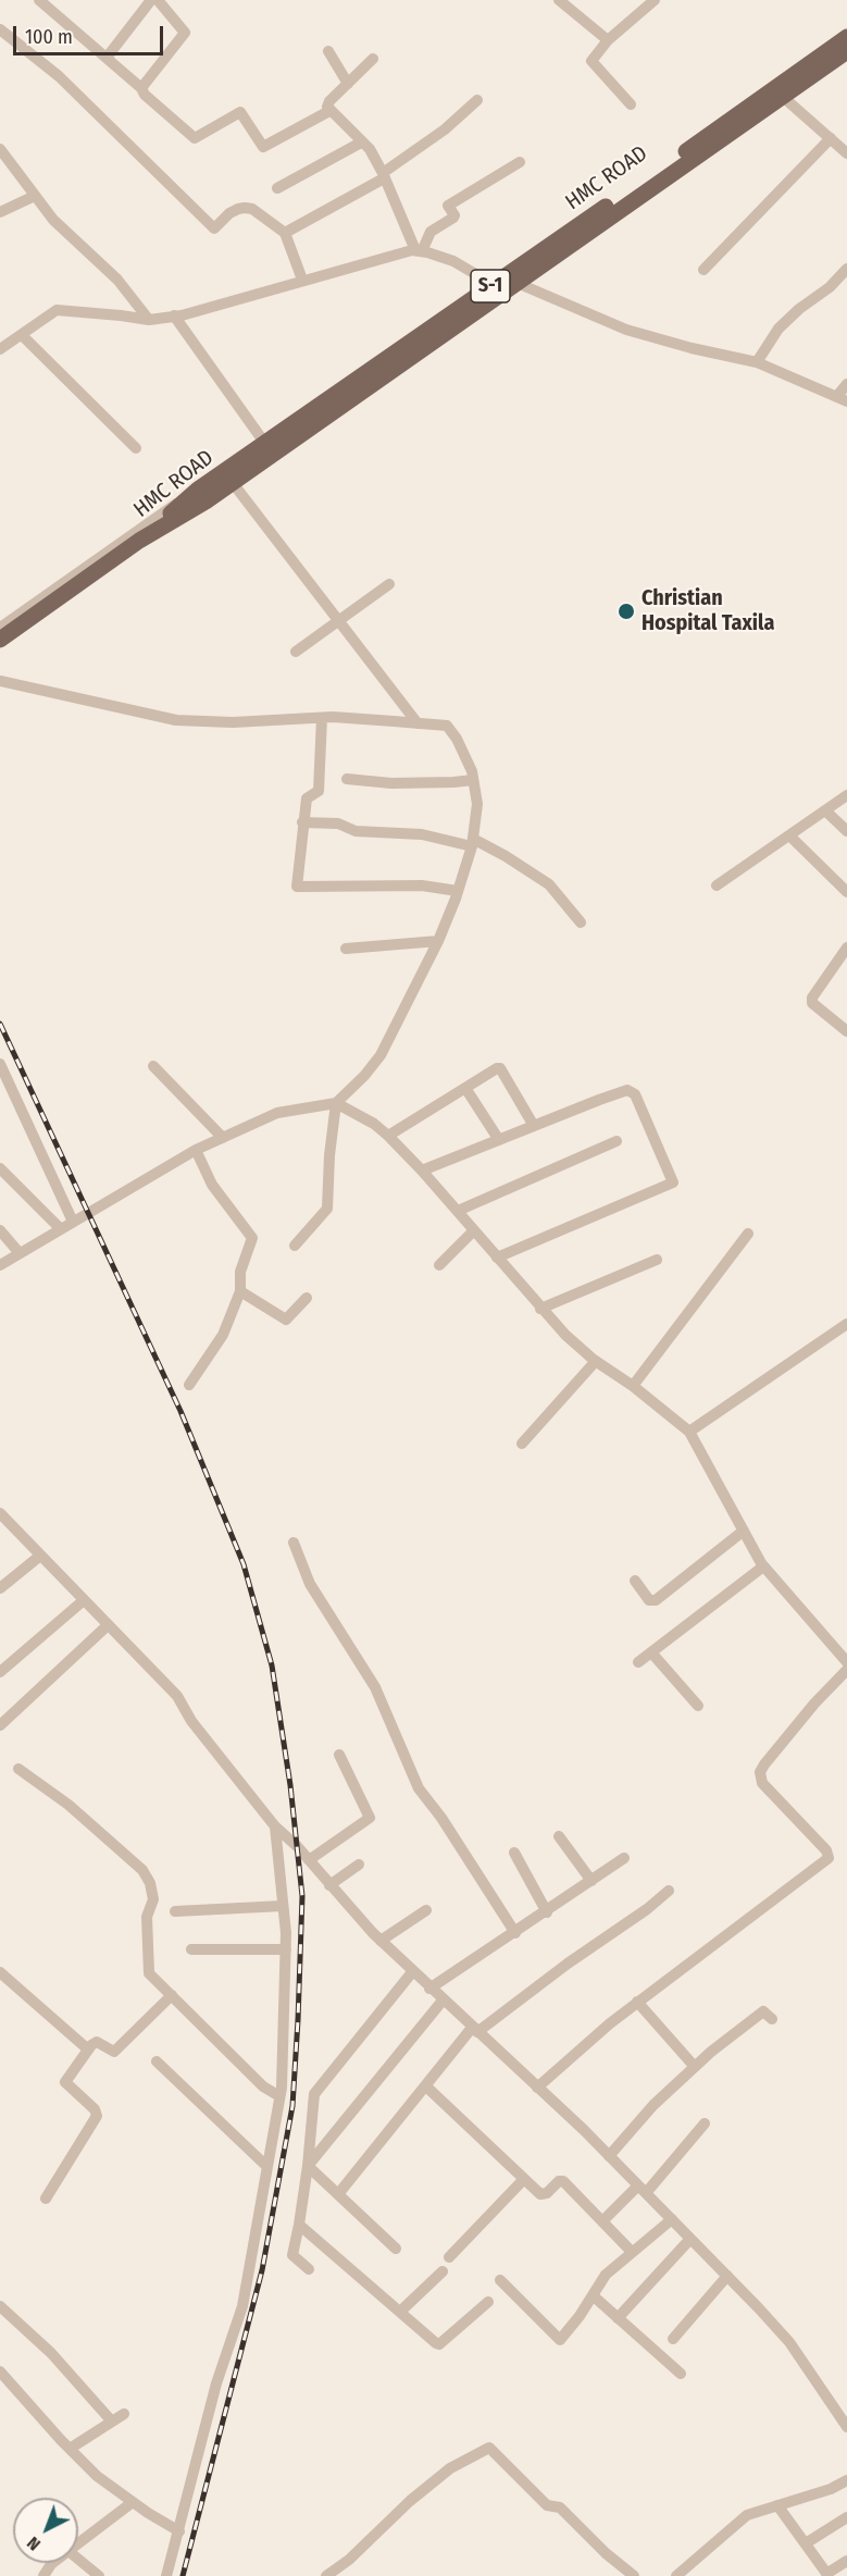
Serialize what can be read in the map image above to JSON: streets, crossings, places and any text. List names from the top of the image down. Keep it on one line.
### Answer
{"streets":{"main road":["HMC ROAD","S-1"]},"places":["Christian Hospital Taxila"],"scale_bar":"100 m","north":"bottom left"}
